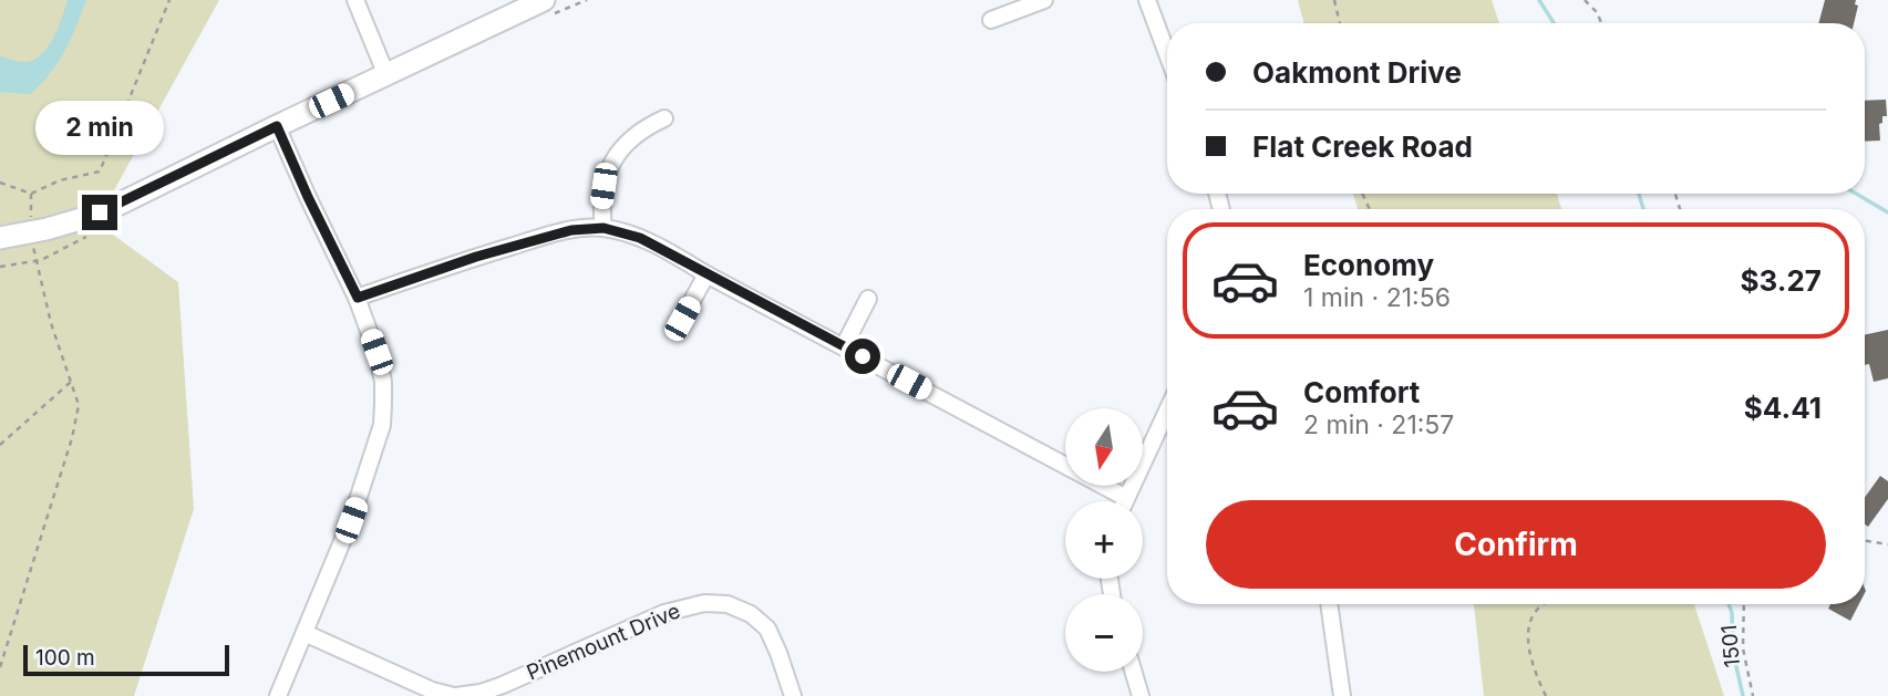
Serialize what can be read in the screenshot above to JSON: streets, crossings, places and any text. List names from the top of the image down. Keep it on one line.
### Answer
{"streets":{"street":["Pinemount Drive"],"path":["1501"]},"scale_bar":"100 m","north":"bottom","page":{"banner":["Oakmont Drive","Flat Creek Road"],"bubble":"2 min","list":[{"name":"Economy","note":"1 min · 21:56","value":"$3.27"},{"name":"Comfort","note":"2 min · 21:57","value":"$4.41"}],"map_buttons":["+","−"],"buttons":"Confirm","scale":"100 m"}}
